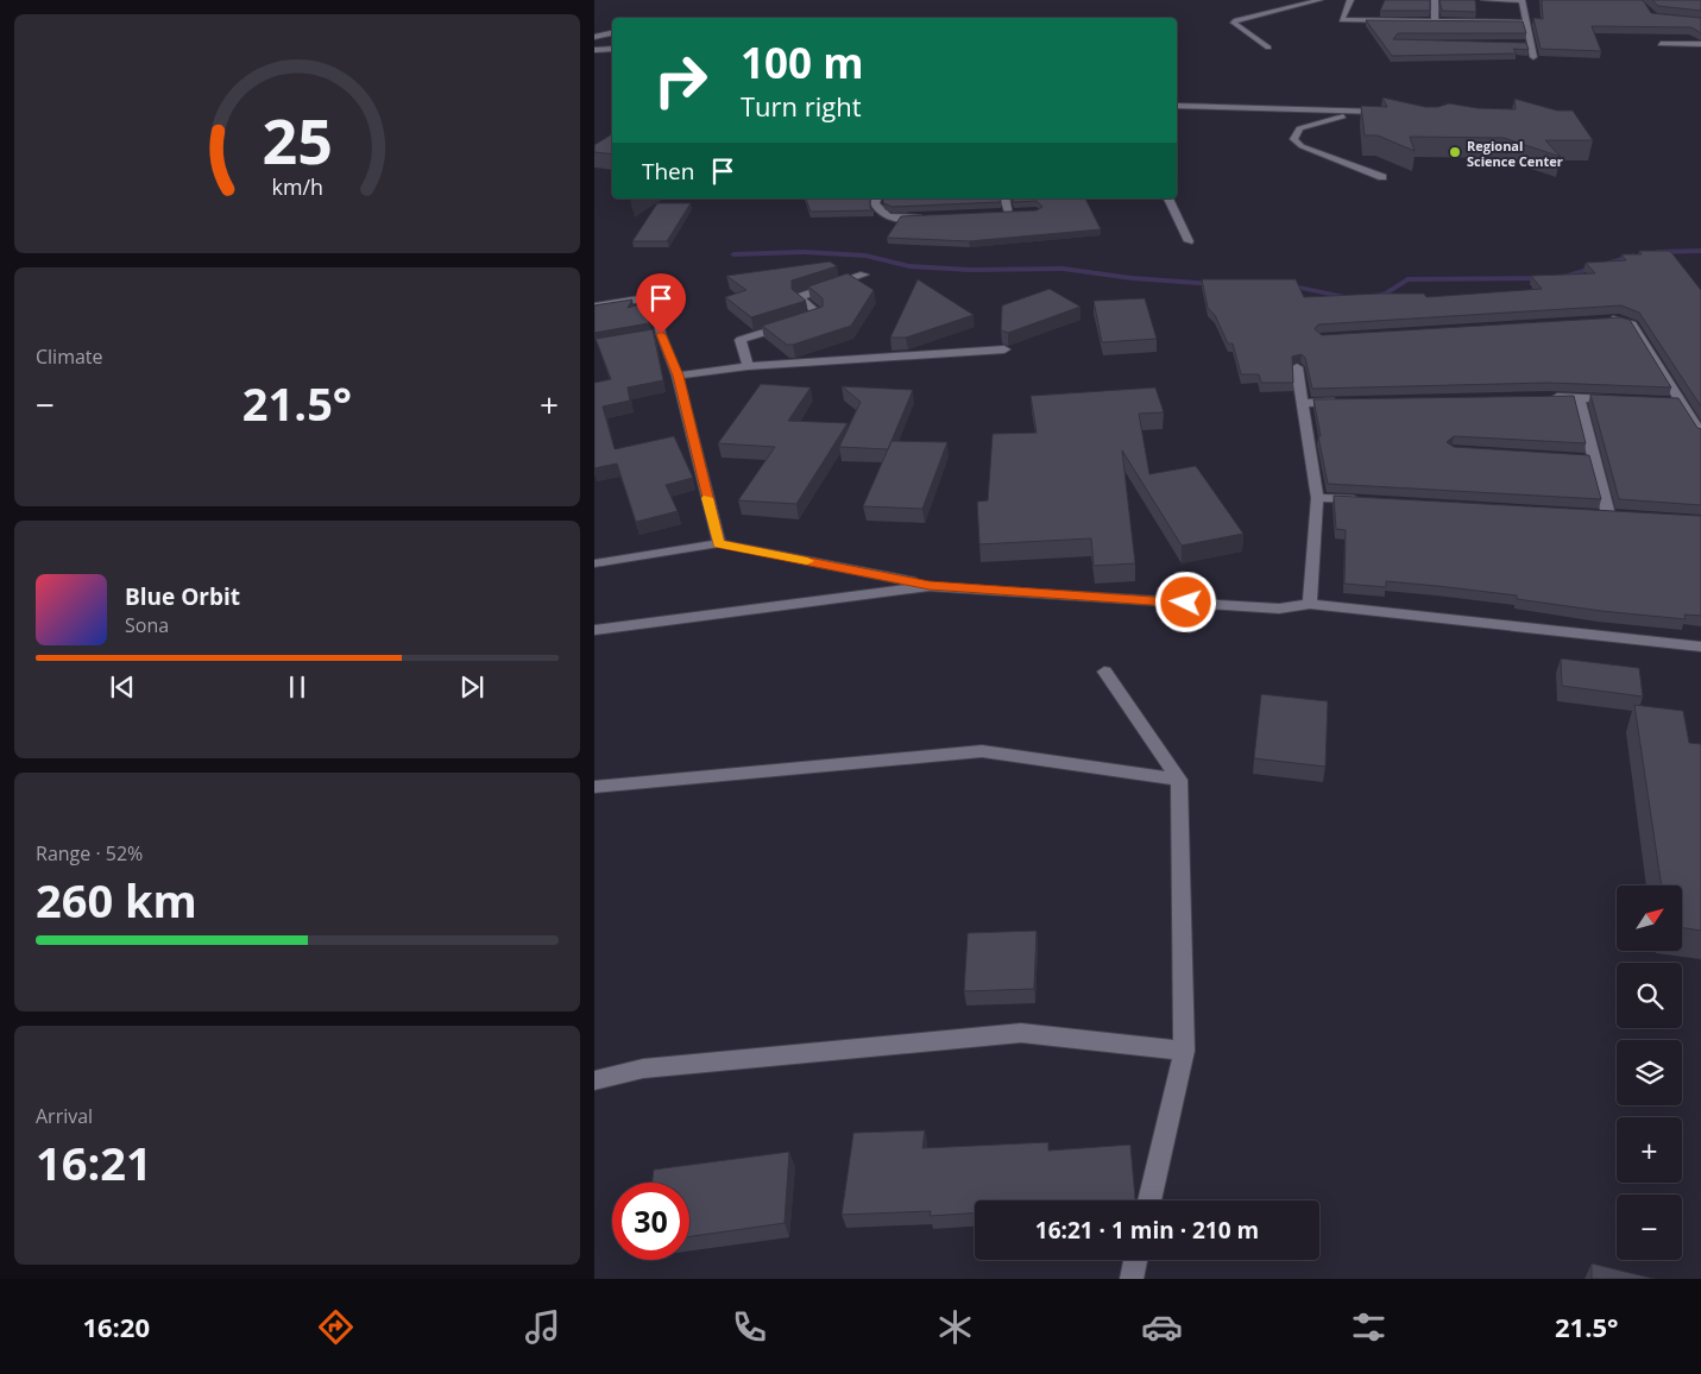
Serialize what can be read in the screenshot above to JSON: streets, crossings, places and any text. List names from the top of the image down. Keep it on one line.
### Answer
{"places":["Regional Science Center"],"north":"top right","page":{"turn":["100 m","Turn right"],"then":"Then","tile":["Climate",["Range · 52%","260 km"],["Arrival","16:21"]],"heat":["−","21.5°","+"],"song":["Blue Orbit","Sona"],"map_buttons":["+","−"],"limit":"30","trip":"16:21 · 1 min · 210 m","tabs":["16:20","21.5°"],"gauge":["25","km/h"]}}
